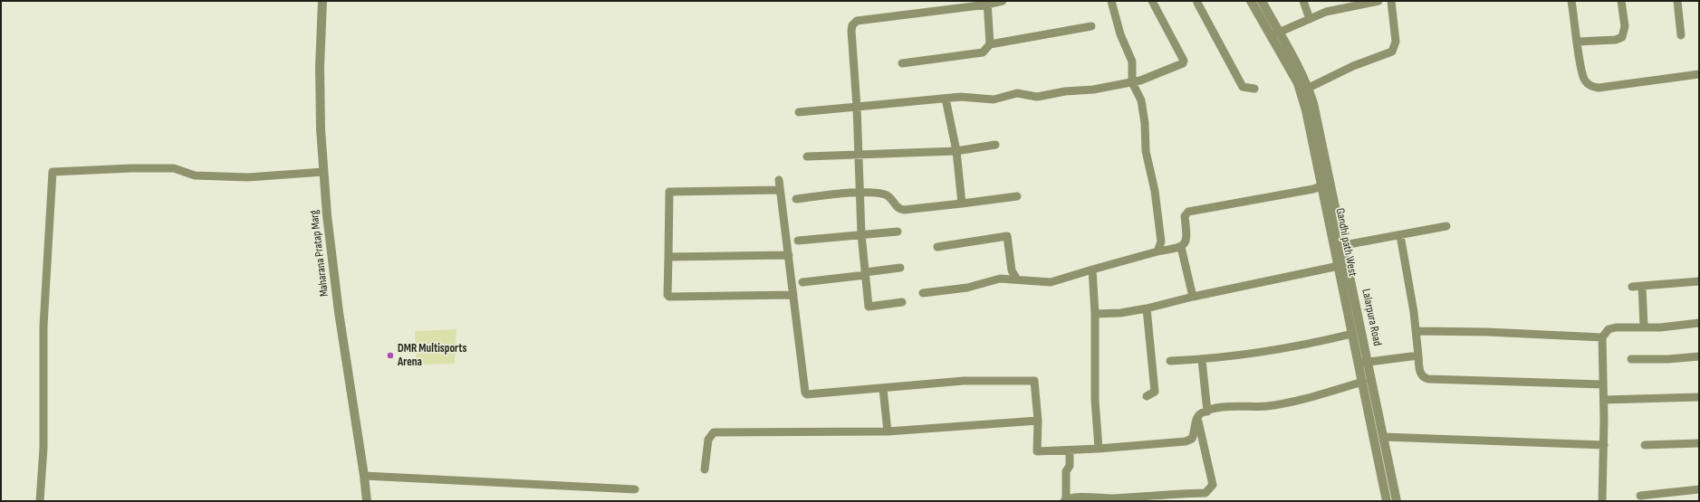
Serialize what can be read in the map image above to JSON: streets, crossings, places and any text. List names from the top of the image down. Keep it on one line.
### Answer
{"streets":{"street":["Gandhi path West","Maharana Pratap Marg","Lalarpura Road"]},"crossings":[["Gandhi path West","Lalarpura Road"]],"places":["DMR Multisports Arena"]}
